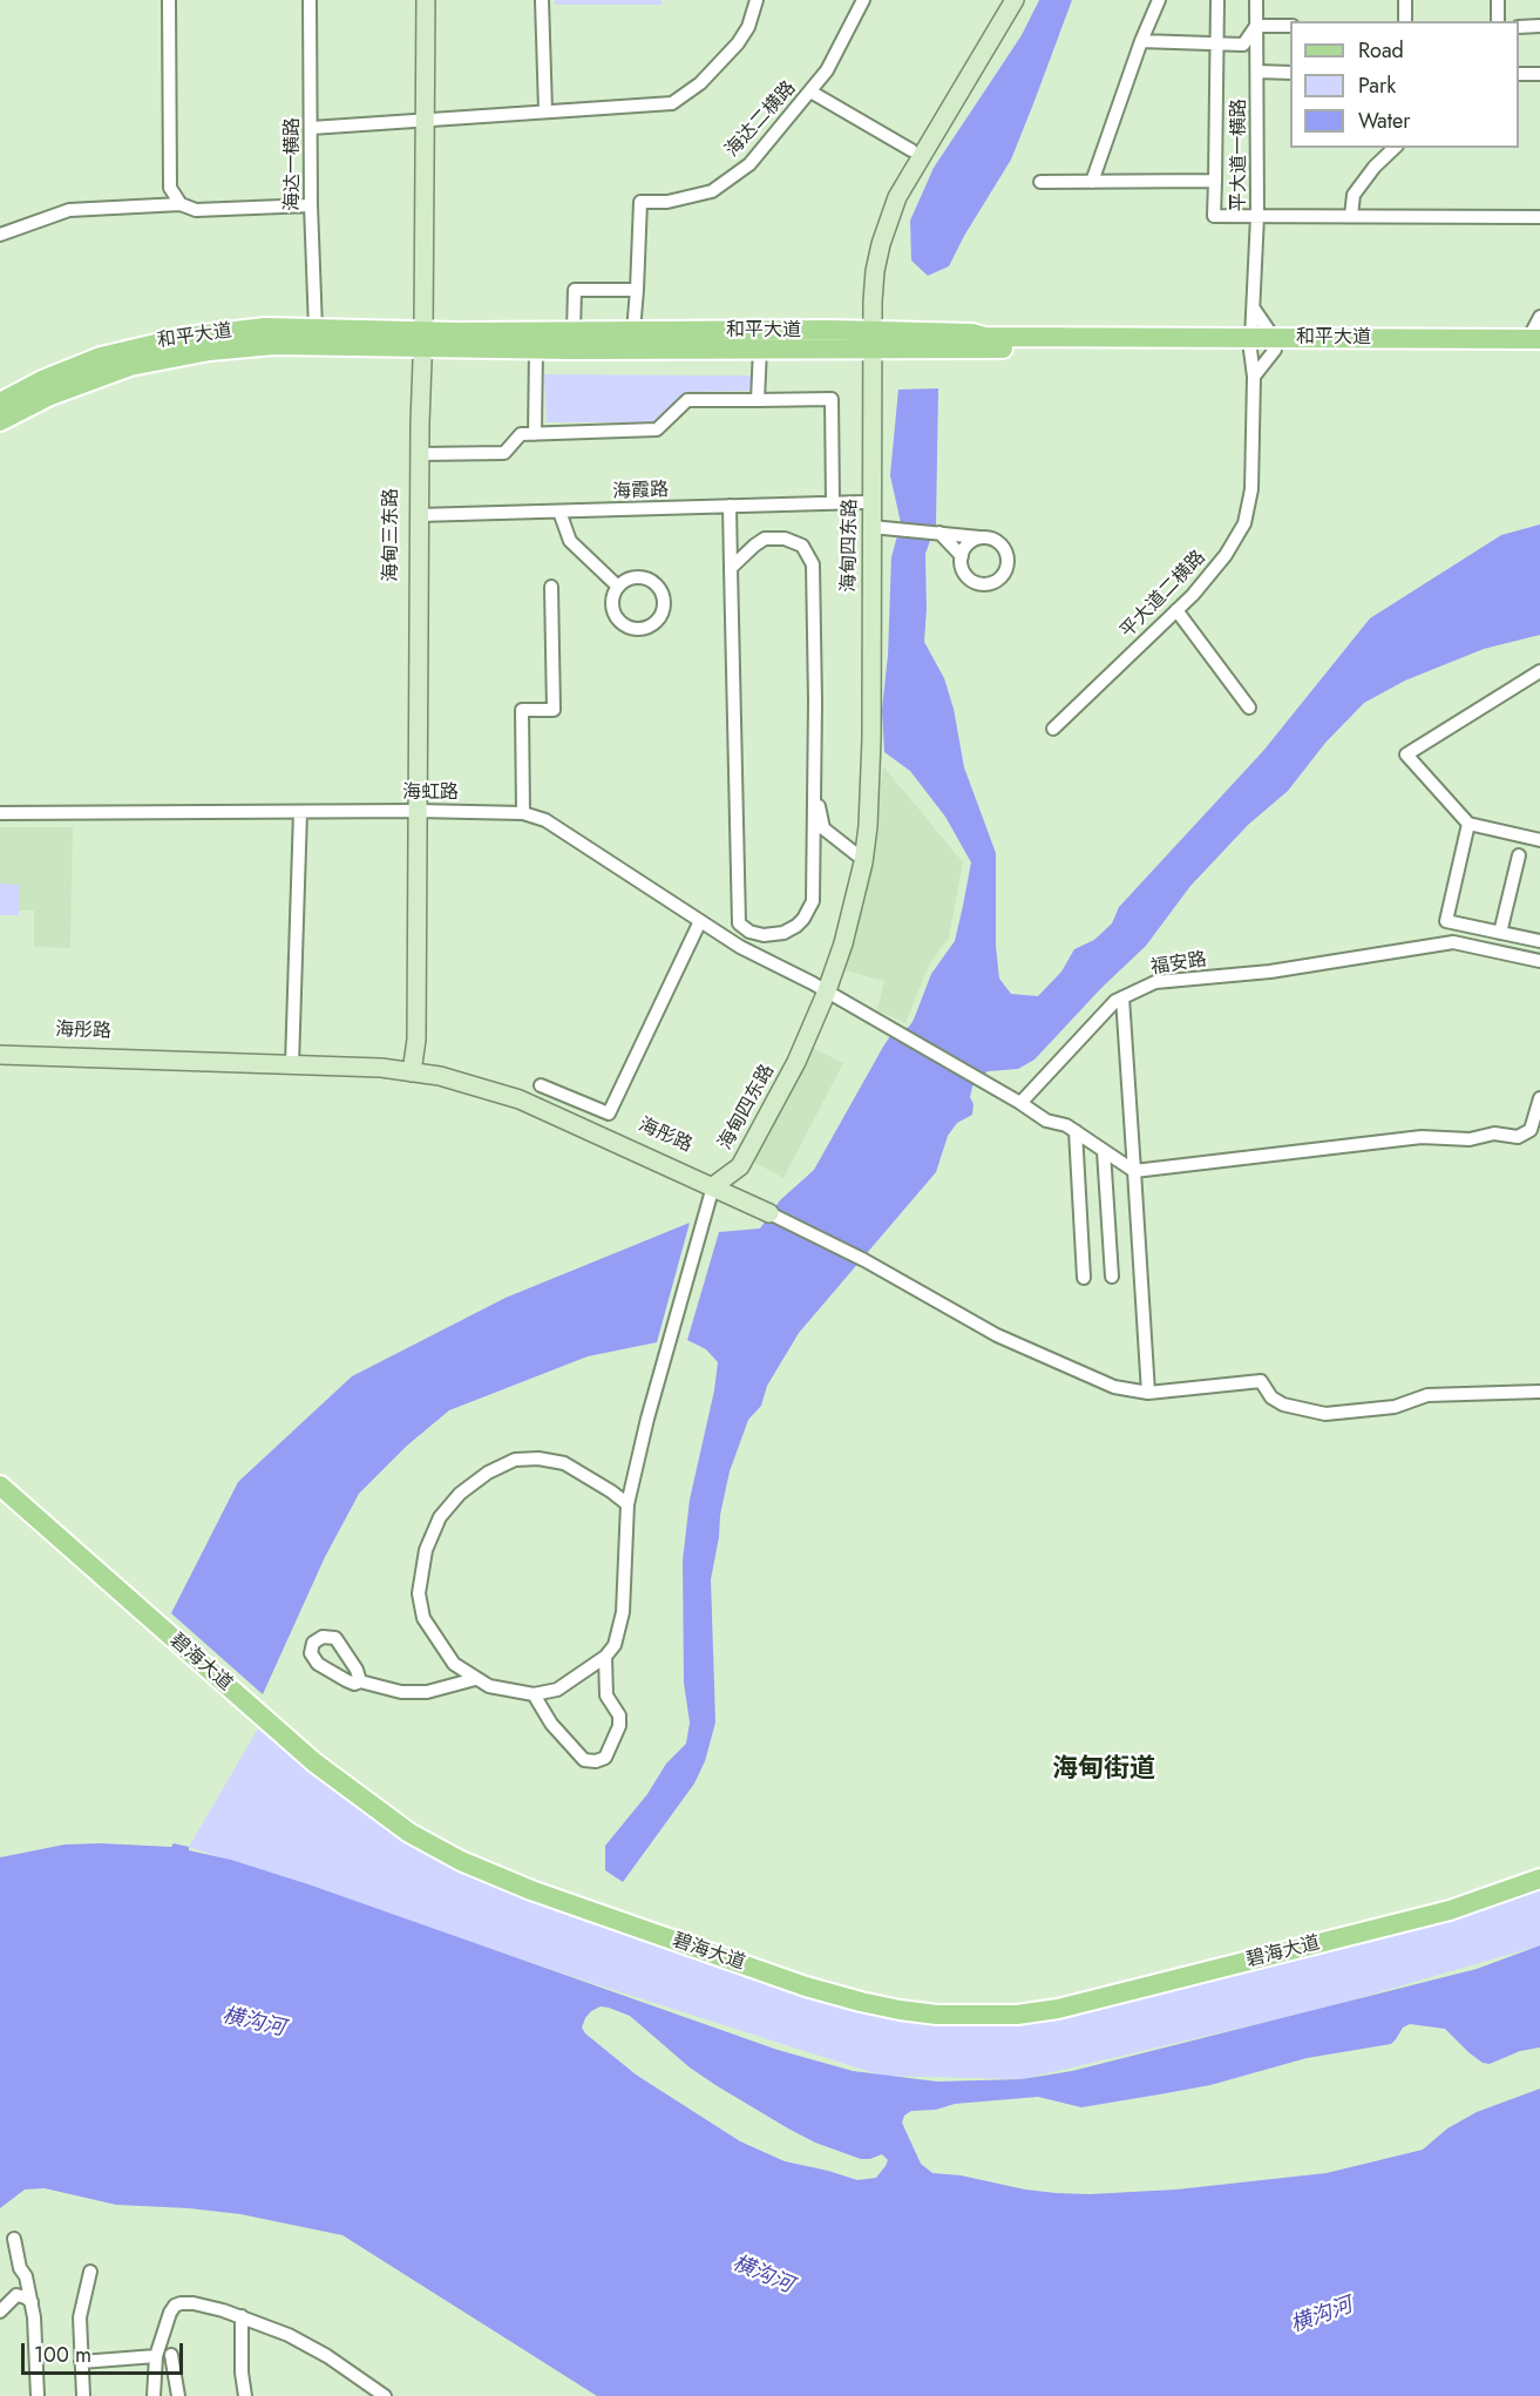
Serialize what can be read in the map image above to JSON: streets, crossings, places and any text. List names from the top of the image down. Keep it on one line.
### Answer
{"streets":{"main road":["和平大道","海甸三东路","海甸四东路","海彤路","碧海大道"],"street":["海达二横路","平大道一横路","海达一横路","海霞路","平大道二横路","海虹路","福安路"]},"crossings":[["平大道一横路","和平大道"],["平大道一横路","平大道二横路"],["海达一横路","和平大道"],["和平大道","海甸三东路"],["和平大道","海甸四东路"],["和平大道","平大道二横路"],["海霞路","海甸四东路"],["海甸三东路","海虹路"],["海甸四东路","海虹路"],["海甸四东路","海彤路"]],"districts":["海甸街道"],"water":["横沟河"],"legend":["Road","Park","Water"],"scale_bar":"100 m"}
